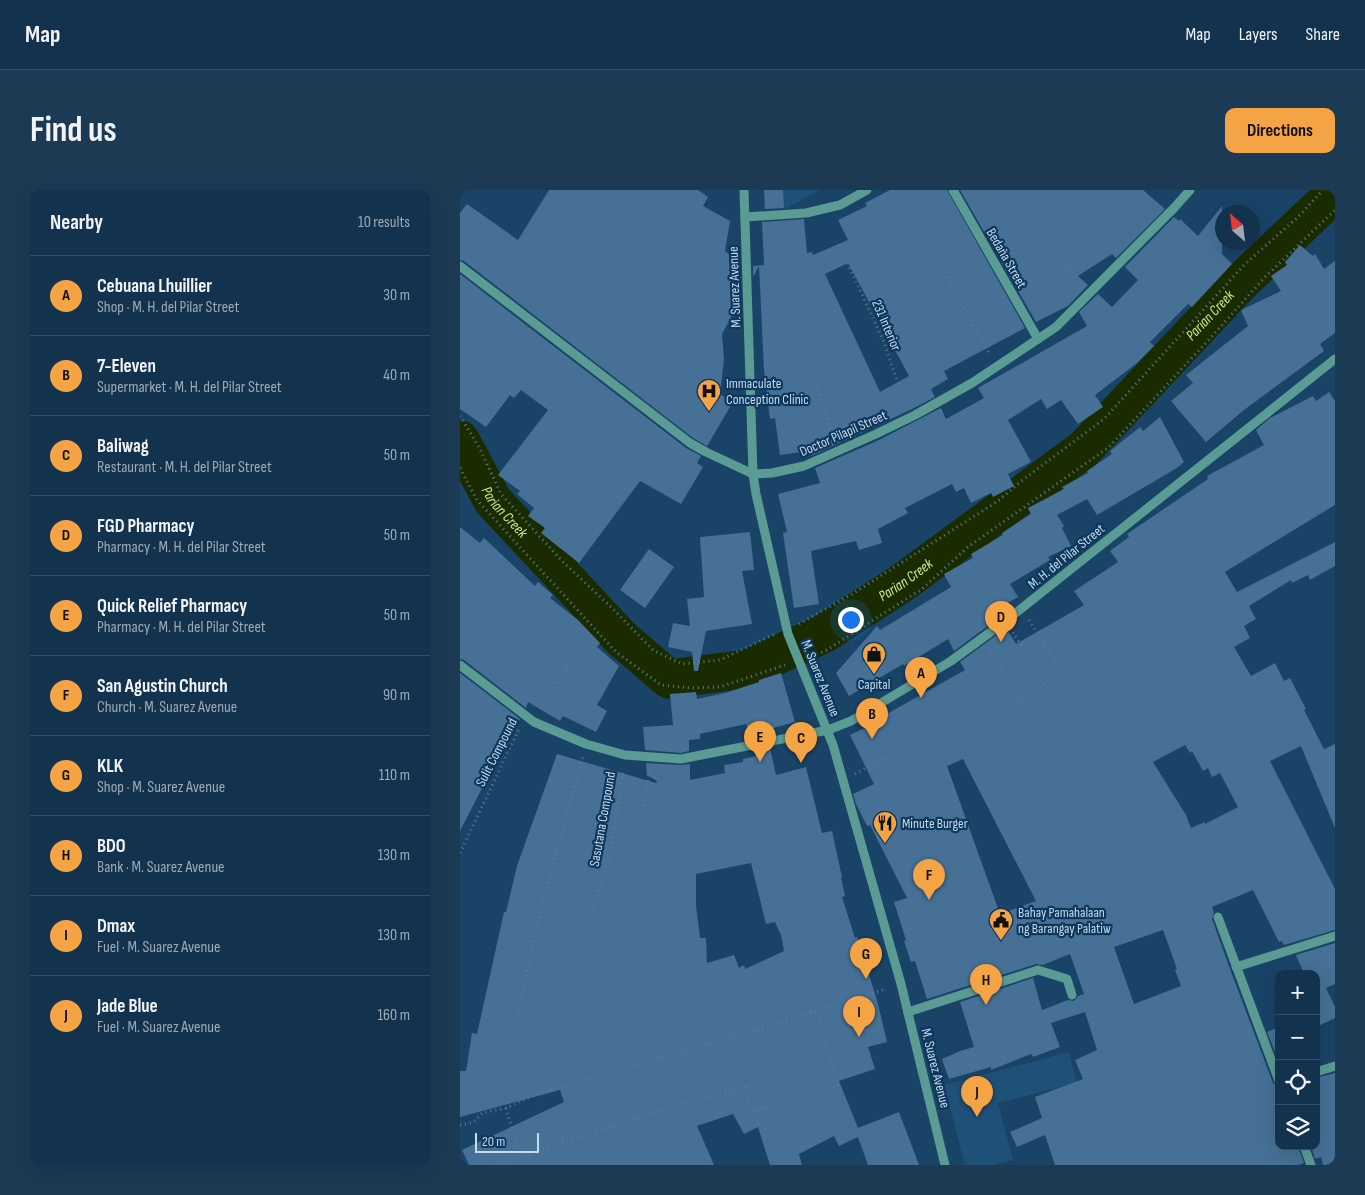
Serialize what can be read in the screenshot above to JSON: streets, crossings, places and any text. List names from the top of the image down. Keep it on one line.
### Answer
{"streets":{"street":["Bedaña Street","M. Suarez Avenue","Doctor Pilapil Street","M. H. del Pilar Street"],"path":["231 Interior","Sulit Compound","Sasutana Compound"]},"crossings":[["Bedaña Street","Doctor Pilapil Street"],["M. Suarez Avenue","Doctor Pilapil Street"],["M. Suarez Avenue","M. H. del Pilar Street"],["231 Interior","Doctor Pilapil Street"],["M. H. del Pilar Street","Sulit Compound"],["M. H. del Pilar Street","Sasutana Compound"]],"water":["Parian Creek"],"places":{"hospital":["Immaculate Conception Clinic"],"shop":["Capital"],"restaurant":["Minute Burger"],"public building":["Bahay Pamahalaan ng Barangay Palatiw"]},"scale_bar":"20 m","north":"top left","page":{"header":"Map","nav":["Map","Layers","Share"],"buttons":"Directions","title":"Find us","heading":["Nearby","10 results"],"list":[{"mark":"A","name":"Cebuana Lhuillier","note":"Shop · M. H. del Pilar Street","value":"30 m"},{"mark":"B","name":"7-Eleven","note":"Supermarket · M. H. del Pilar Street","value":"40 m"},{"mark":"C","name":"Baliwag","note":"Restaurant · M. H. del Pilar Street","value":"50 m"},{"mark":"D","name":"FGD Pharmacy","note":"Pharmacy · M. H. del Pilar Street","value":"50 m"},{"mark":"E","name":"Quick Relief Pharmacy","note":"Pharmacy · M. H. del Pilar Street","value":"50 m"},{"mark":"F","name":"San Agustin Church","note":"Church · M. Suarez Avenue","value":"90 m"},{"mark":"G","name":"KLK","note":"Shop · M. Suarez Avenue","value":"110 m"},{"mark":"H","name":"BDO","note":"Bank · M. Suarez Avenue","value":"130 m"},{"mark":"I","name":"Dmax","note":"Fuel · M. Suarez Avenue","value":"130 m"},{"mark":"J","name":"Jade Blue","note":"Fuel · M. Suarez Avenue","value":"160 m"}],"pins":["D","A","B","E","C","F","G","H","I","J"],"map_buttons":["+","−"],"scale":"20 m"}}
